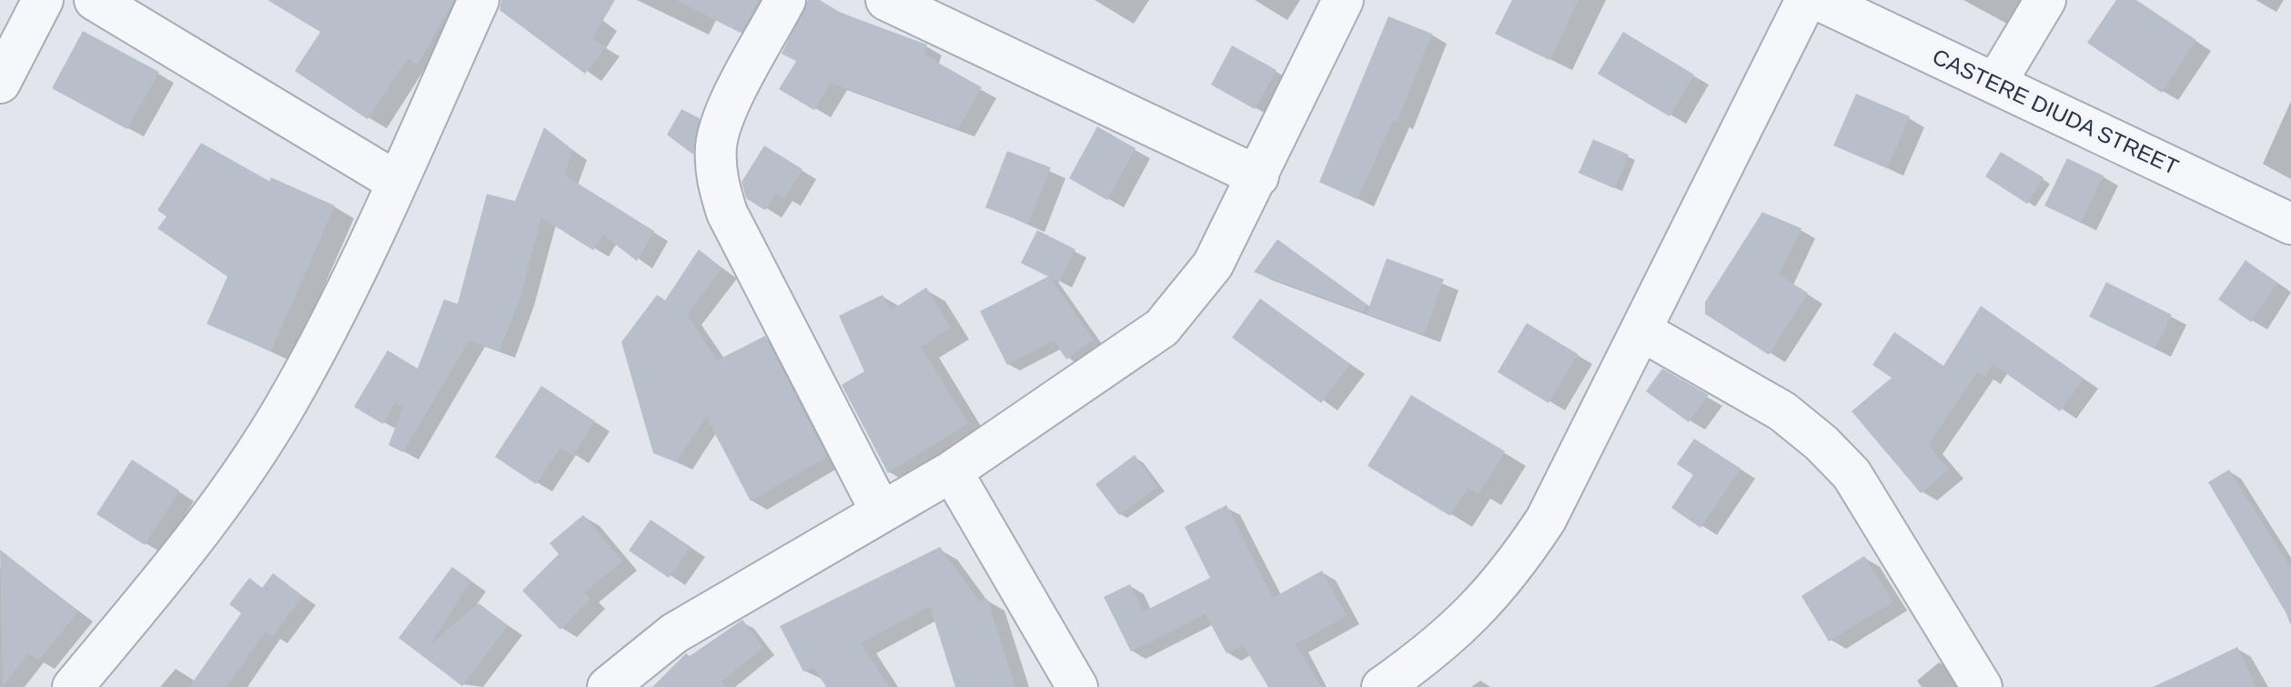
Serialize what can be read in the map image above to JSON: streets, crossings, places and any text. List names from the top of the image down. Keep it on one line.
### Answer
{"streets":{"street":["CASTERE DIUDA STREET"]}}
